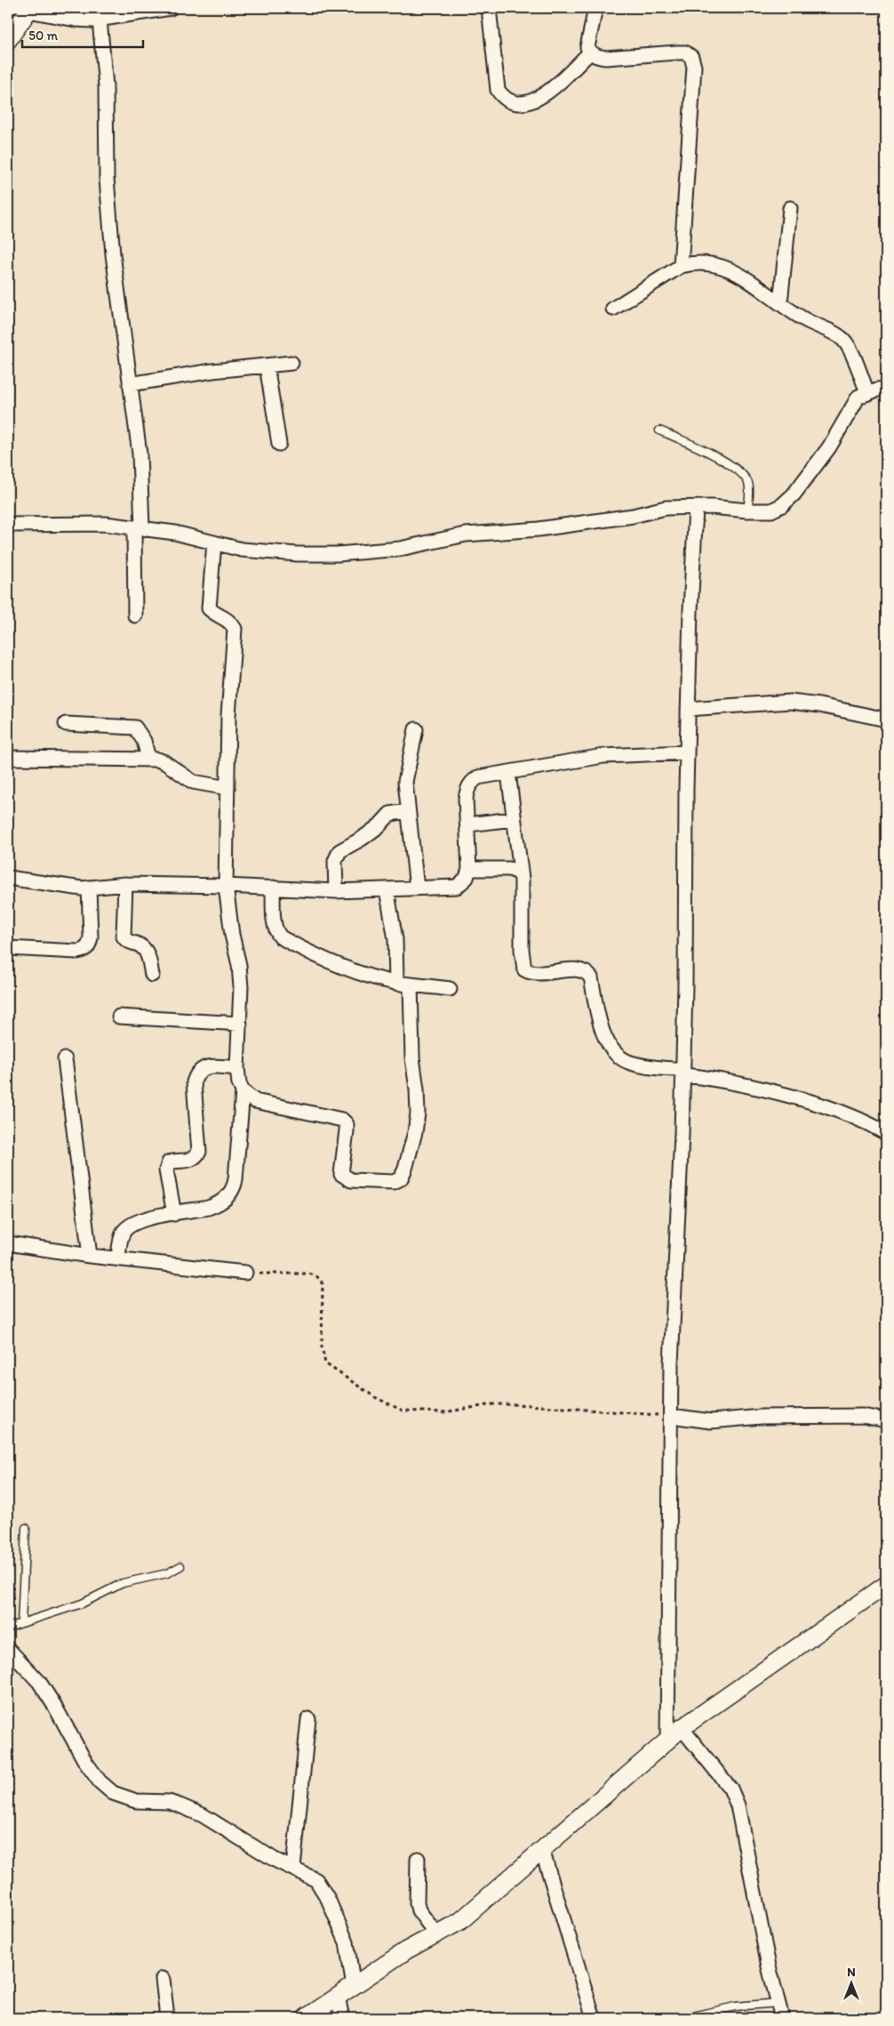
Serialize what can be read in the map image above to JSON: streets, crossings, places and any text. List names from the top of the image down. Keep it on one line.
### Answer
{"scale_bar":"50 m","north":"top"}
